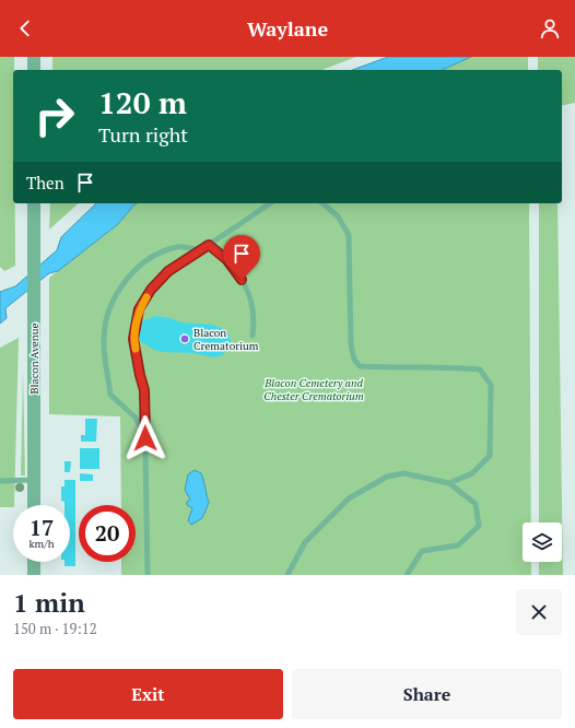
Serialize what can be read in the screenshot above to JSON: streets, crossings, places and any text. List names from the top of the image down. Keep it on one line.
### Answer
{"streets":{"street":["Blacon Avenue"]},"parks":["Blacon Cemetery and Chester Crematorium"],"places":["Blacon Crematorium"],"page":{"header":"Waylane","turn":["120 m","Turn right"],"then":"Then","speed":"17 km/h","limit":"20","heading":["1 min","150 m · 19:12"],"buttons":["Exit","Share"]}}
